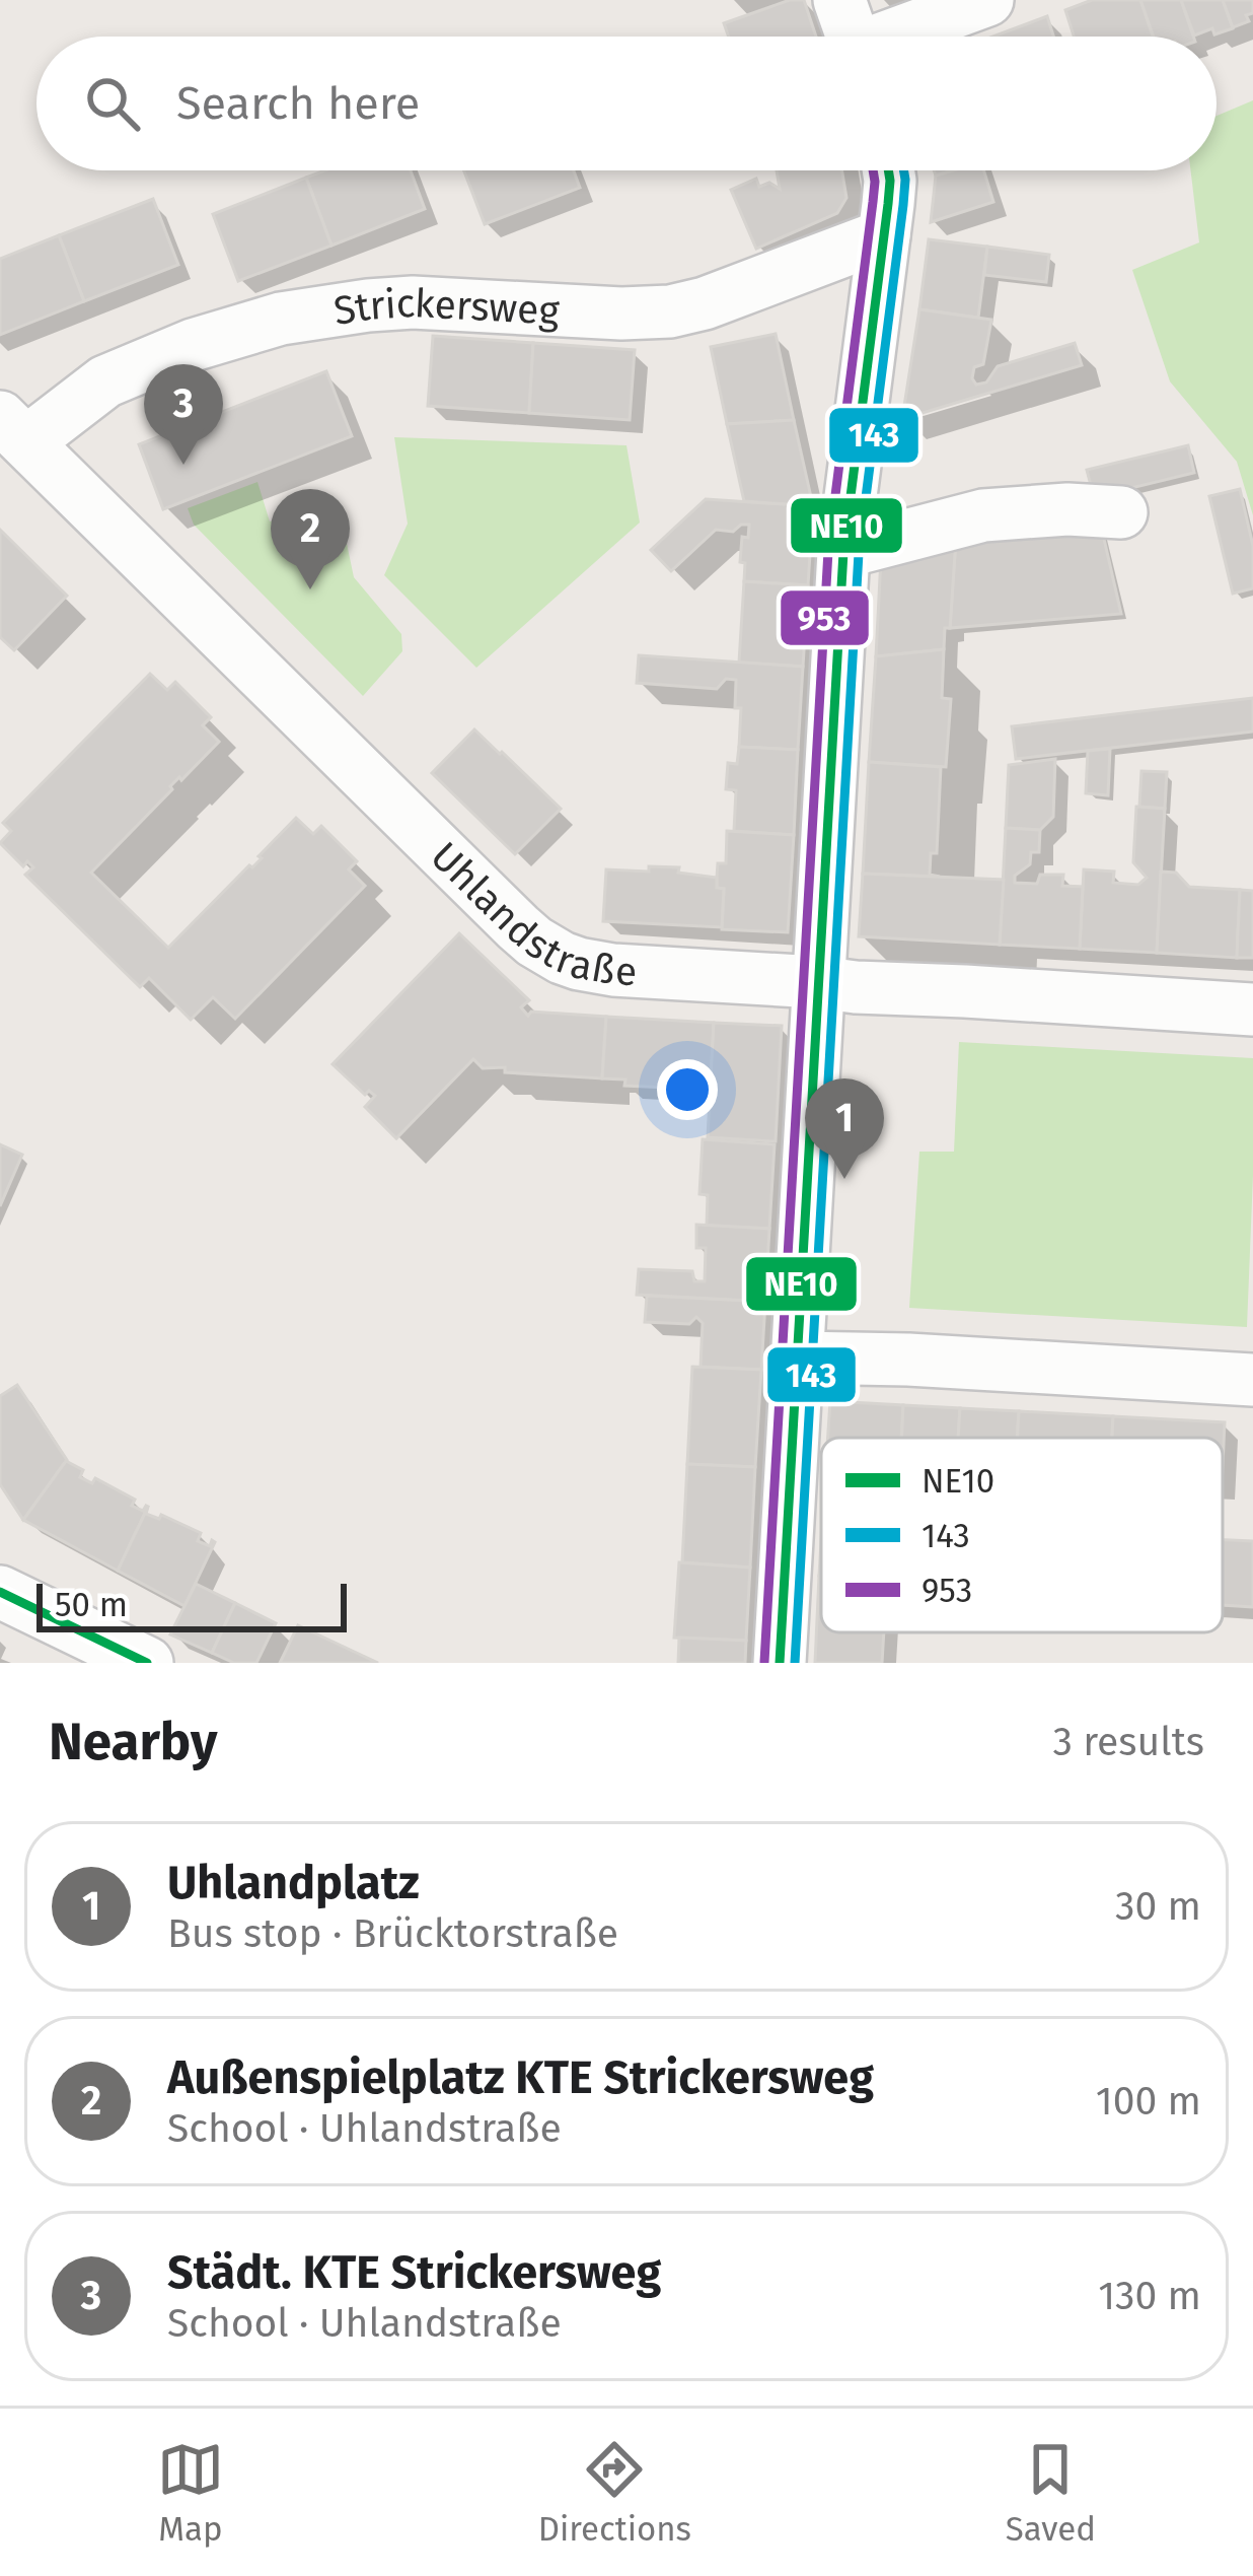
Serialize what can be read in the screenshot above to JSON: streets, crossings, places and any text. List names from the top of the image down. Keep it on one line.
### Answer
{"streets":{"street":["Strickersweg","Uhlandstraße"]},"crossings":[["Strickersweg","Uhlandstraße"]],"lines":["transit line NE10","transit line 143","transit line 953"],"legend":["NE10","143","953"],"scale_bar":"50 m","page":{"search":"Search here","pins":["3","2","1"],"scale":"50 m","heading":["Nearby","3 results"],"list":[{"mark":"1","name":"Uhlandplatz","note":"Bus stop · Brücktorstraße","value":"30 m"},{"mark":"2","name":"Außenspielplatz KTE Strickersweg","note":"School · Uhlandstraße","value":"100 m"},{"mark":"3","name":"Städt. KTE Strickersweg","note":"School · Uhlandstraße","value":"130 m"}],"nav":["Map","Directions","Saved"]}}
